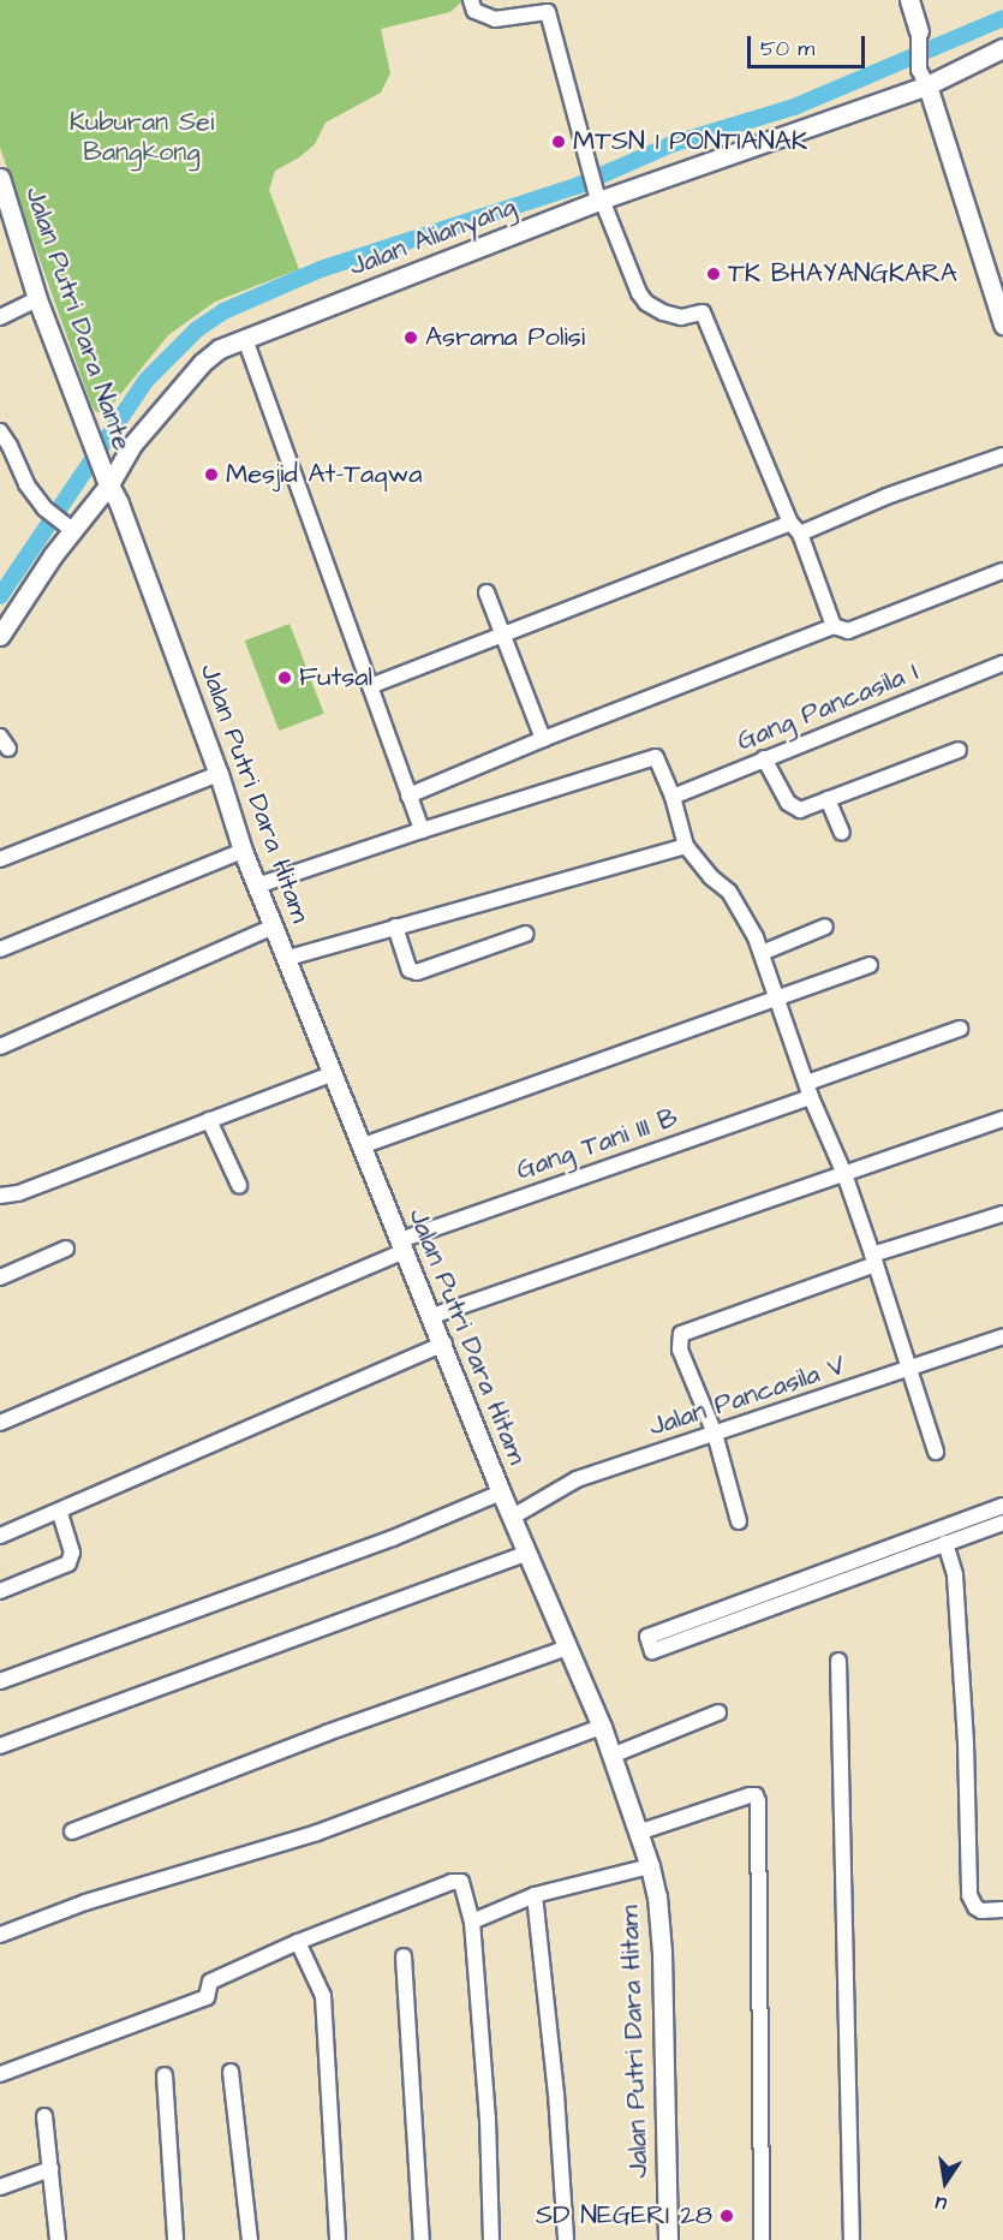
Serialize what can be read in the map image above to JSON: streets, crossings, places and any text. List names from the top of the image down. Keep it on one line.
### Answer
{"streets":{"street":["Jalan Alianyang","Jalan Putri Dara Nante","Gang Pancasila I","Jalan Putri Dara Hitam","Gang Tani III B","Jalan Pancasila V"]},"crossings":[["Jalan Alianyang","Jalan Putri Dara Nante"],["Jalan Alianyang","Jalan Putri Dara Hitam"],["Jalan Putri Dara Nante","Jalan Putri Dara Hitam"],["Jalan Putri Dara Hitam","Gang Tani III B"],["Jalan Putri Dara Hitam","Jalan Pancasila V"]],"parks":["Kuburan Sei Bangkong"],"places":["MTSN 1 PONTIANAK","TK BHAYANGKARA","Asrama Polisi","Mesjid At-Taqwa","Futsal","SD NEGERI 28"],"scale_bar":"50 m","north":"bottom"}
